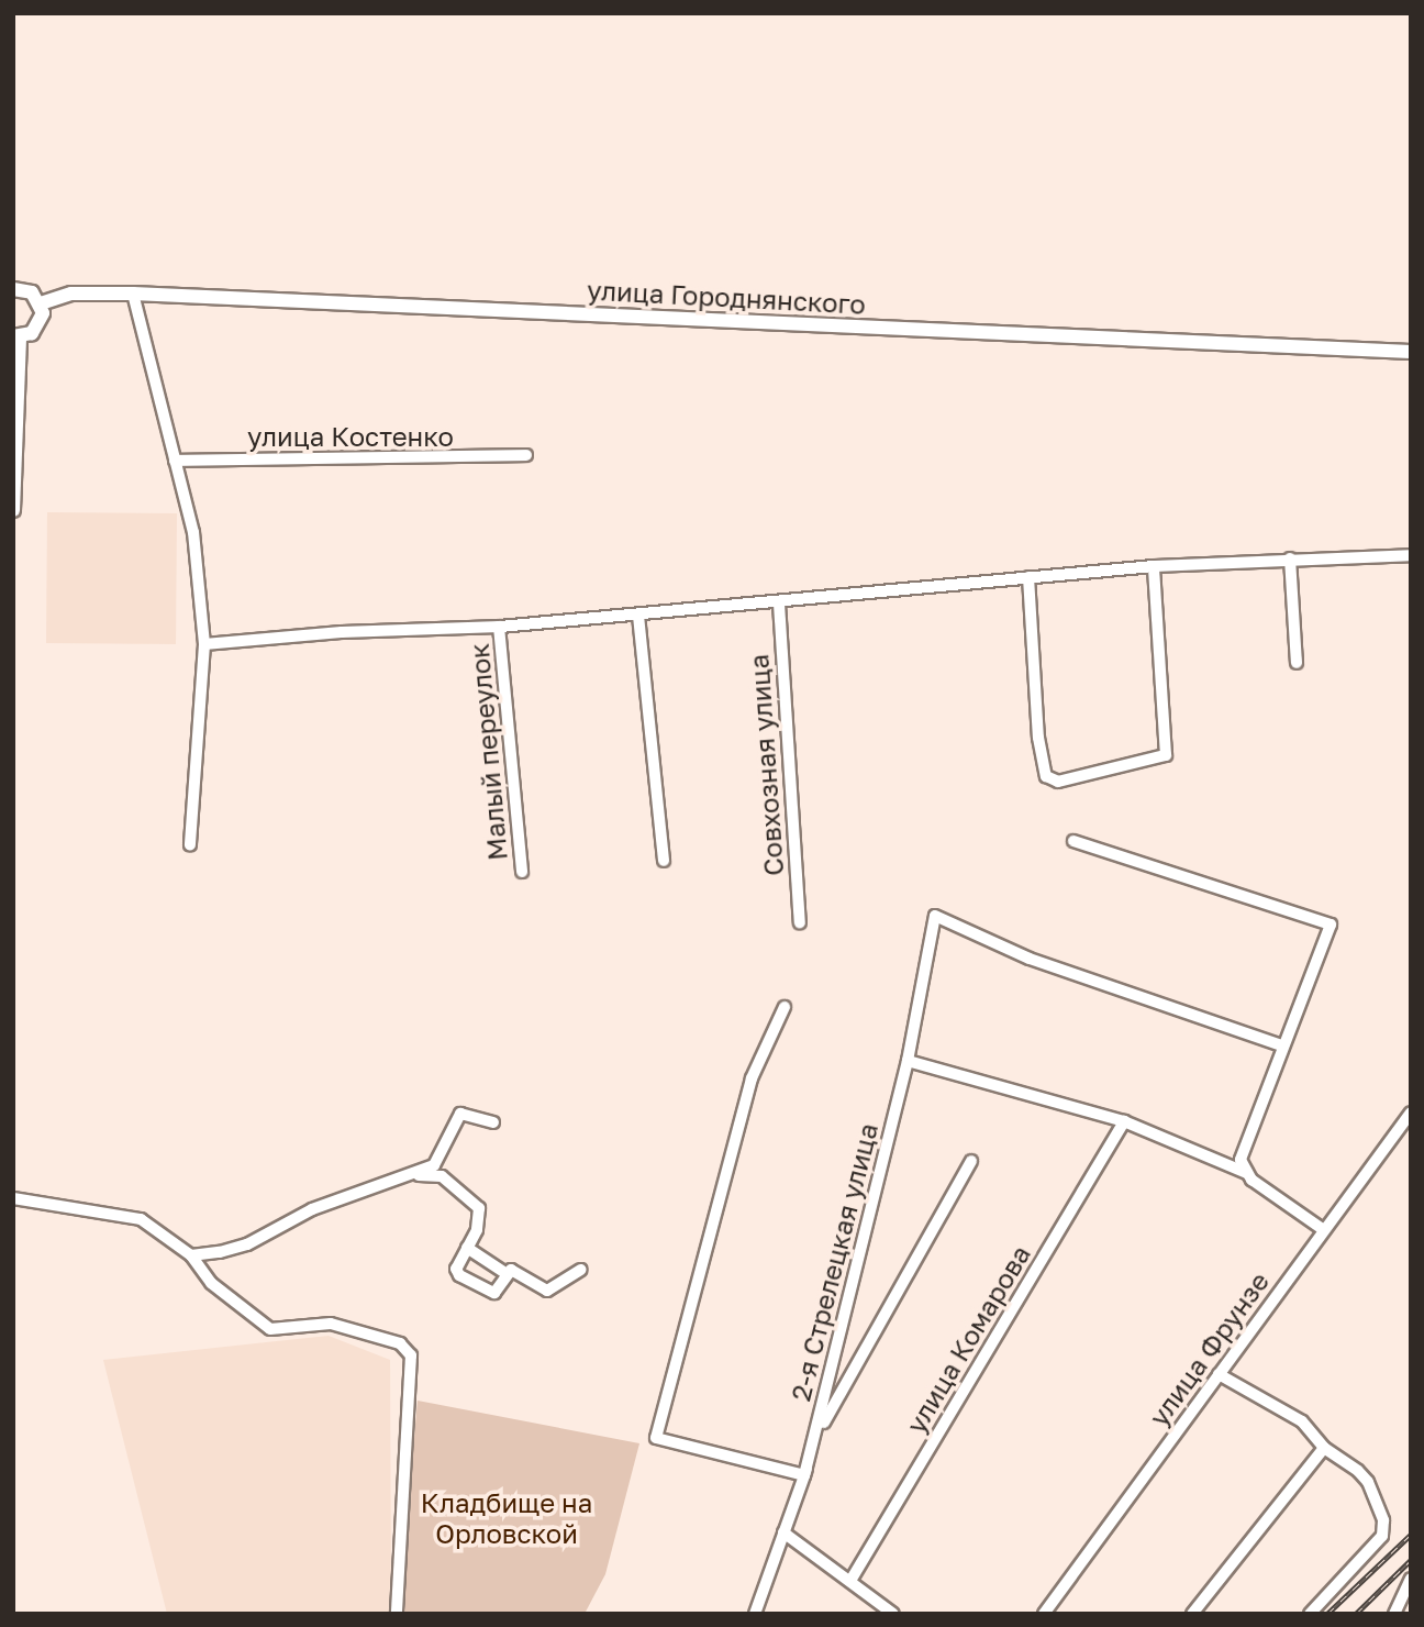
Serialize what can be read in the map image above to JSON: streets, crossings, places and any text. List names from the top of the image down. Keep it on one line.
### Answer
{"streets":{"main road":["улица Городнянского"],"street":["улица Костенко","Малый переулок","Совхозная улица","2-я Стрелецкая улица","улица Комарова","улица Фрунзе"]},"parks":["Кладбище на Орловской"]}
